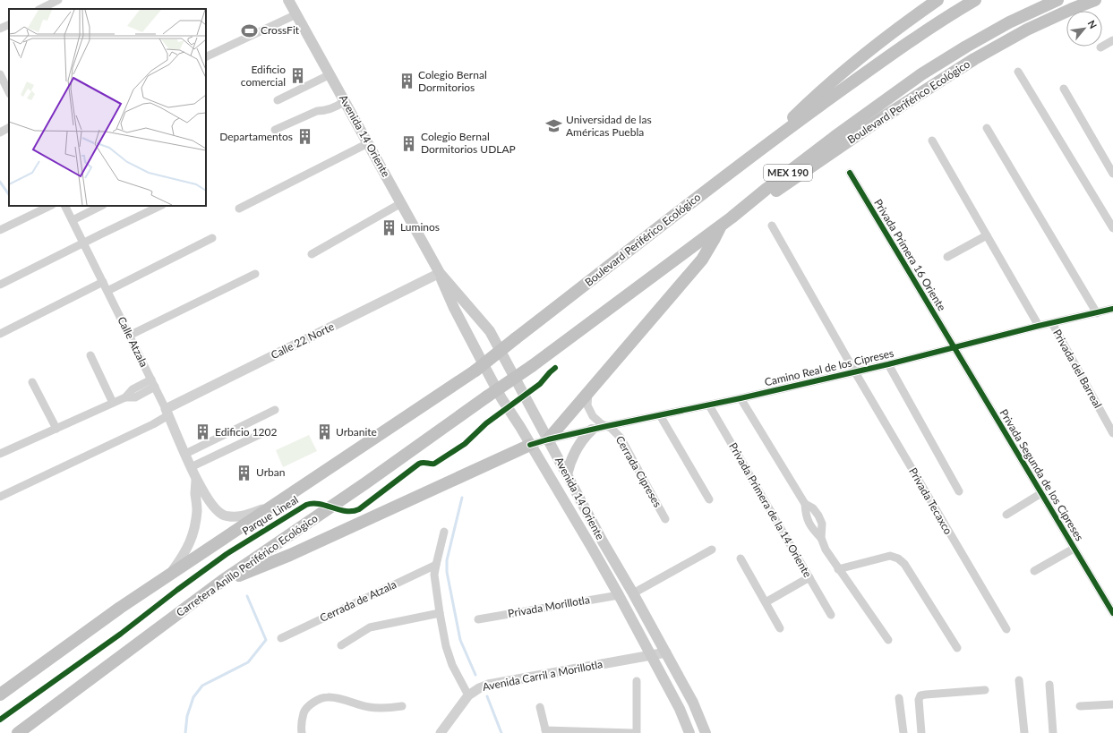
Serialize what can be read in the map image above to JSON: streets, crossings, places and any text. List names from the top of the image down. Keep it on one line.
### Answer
{"streets":{"highway":["Boulevard Periférico Ecológico","MEX 190","Carretera Anillo Periférico Ecológico"],"main road":["Avenida 14 Oriente"],"street":["Privada Primera 16 Oriente","Calle 22 Norte","Calle Atzala","Camino Real de los Cipreses","Privada del Barreal","Cerrada Cipreses","Privada Segunda de los Cipreses","Privada Tecaxco","Privada Primera de la 14 Oriente","Cerrada de Atzala","Privada Morillotla","Avenida Carril a Morillotla"],"cycle path":["Parque Lineal"]},"crossings":[["Boulevard Periférico Ecológico","Calle Atzala"],["Boulevard Periférico Ecológico","Carretera Anillo Periférico Ecológico"],["Avenida 14 Oriente","Calle 22 Norte"],["Avenida 14 Oriente","Camino Real de los Cipreses"],["Avenida 14 Oriente","Privada Morillotla"],["Avenida 14 Oriente","Avenida Carril a Morillotla"],["Privada Primera 16 Oriente","Camino Real de los Cipreses"],["Privada Primera 16 Oriente","Privada Segunda de los Cipreses"],["Calle 22 Norte","Calle Atzala"],["Camino Real de los Cipreses","Privada del Barreal"],["Camino Real de los Cipreses","Cerrada Cipreses"],["Camino Real de los Cipreses","Privada Segunda de los Cipreses"],["Camino Real de los Cipreses","Privada Tecaxco"],["Camino Real de los Cipreses","Privada Primera de la 14 Oriente"]],"places":{"sports":["CrossFit"],"building":["Edificio comercial","Colegio Bernal Dormitorios","Departamentos","Colegio Bernal Dormitorios UDLAP","Luminos","Edificio 1202","Urbanite","Urban"],"school or university":["Universidad de las Américas Puebla"]},"north":"top right"}
